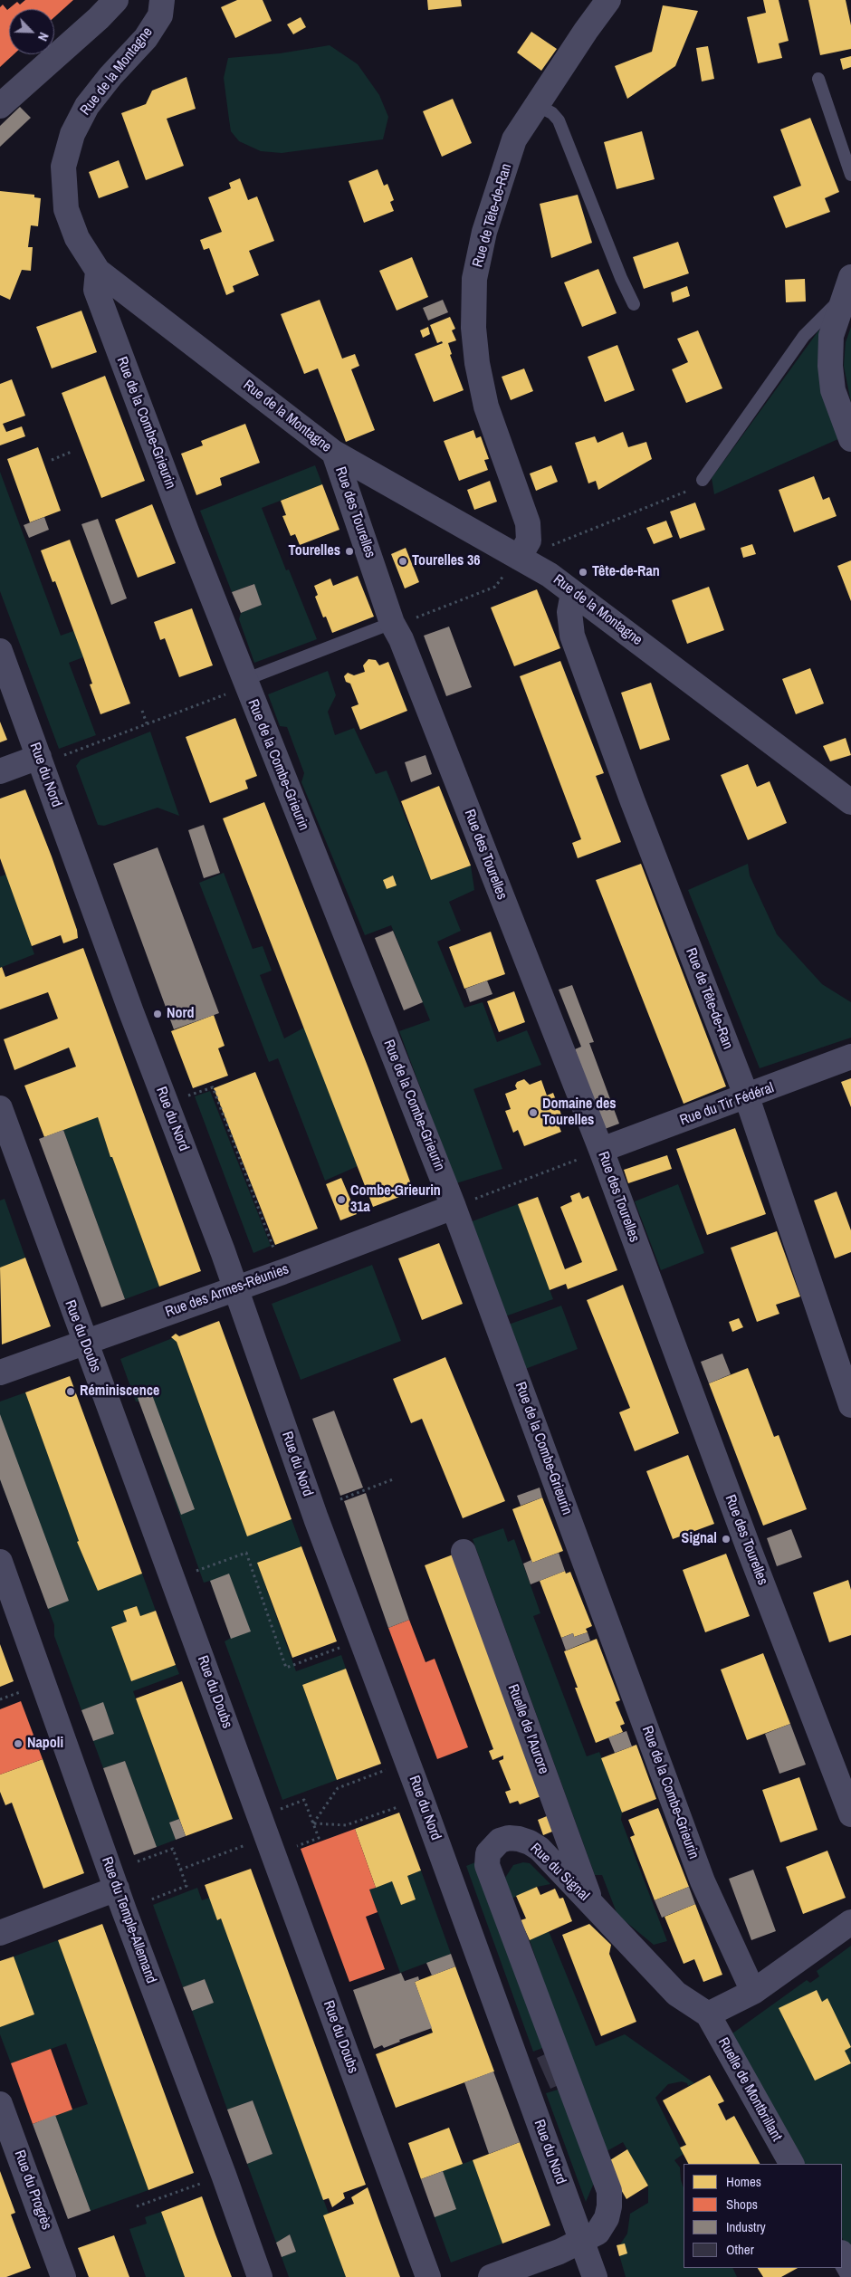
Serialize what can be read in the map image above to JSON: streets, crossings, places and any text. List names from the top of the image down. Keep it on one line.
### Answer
{"streets":{"street":["Rue de la Montagne","Rue de Tête-de-Ran","Rue de la Combe-Grieurin","Rue des Tourelles","Rue du Nord","Rue du Tir Fédéral","Rue des Armes-Réunies","Rue du Doubs","Ruelle de l'Aurore","Rue du Signal","Rue du Temple-Allemand","Ruelle de Montbrillant","Rue du Progrès"]},"crossings":[["Rue de la Montagne","Rue de Tête-de-Ran"],["Rue de la Montagne","Rue de la Combe-Grieurin"],["Rue de la Montagne","Rue des Tourelles"],["Rue de Tête-de-Ran","Rue du Tir Fédéral"],["Rue de la Combe-Grieurin","Rue des Armes-Réunies"],["Rue des Tourelles","Rue du Tir Fédéral"],["Rue du Nord","Rue des Armes-Réunies"],["Rue du Nord","Rue du Signal"],["Rue des Armes-Réunies","Rue du Doubs"],["Ruelle de l'Aurore","Rue du Signal"],["Rue du Signal","Ruelle de Montbrillant"]],"places":["Tourelles","Tourelles 36","Tête-de-Ran","Nord","Domaine des Tourelles","Combe-Grieurin 31a","Réminiscence","Signal","Napoli"],"legend":["Homes","Shops","Industry","Other"],"north":"bottom right"}
